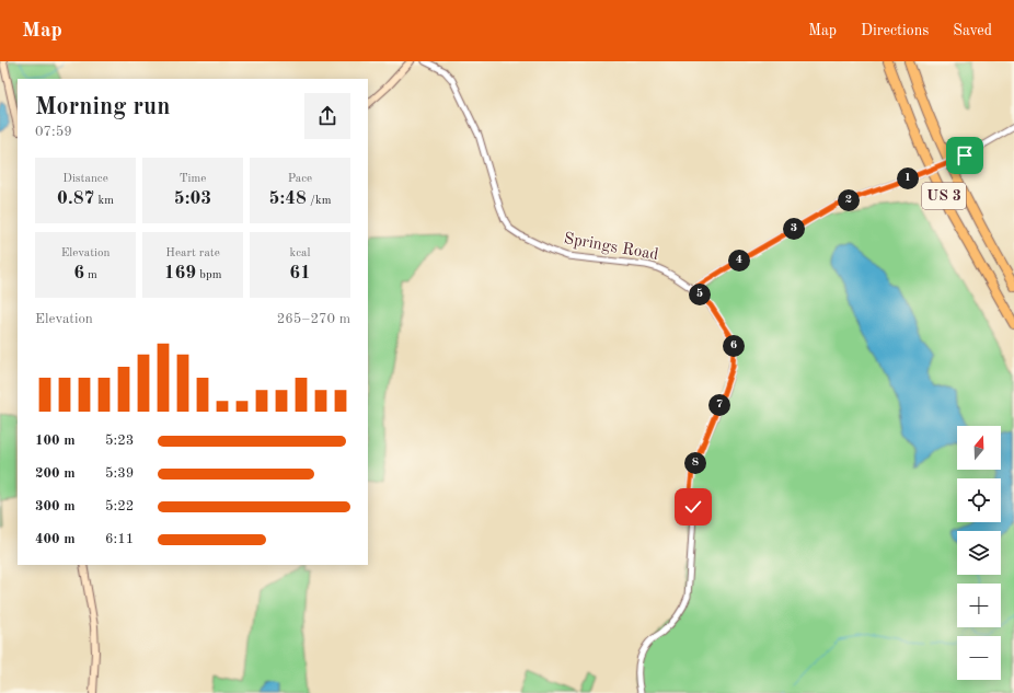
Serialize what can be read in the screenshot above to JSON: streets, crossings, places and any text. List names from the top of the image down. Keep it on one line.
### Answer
{"streets":{"highway":["US 3"],"street":["Springs Road"]},"north":"top","page":{"header":"Map","nav":["Map","Directions","Saved"],"heading":["Morning run","07:59"],"stats":[["Distance","0.87 km"],["Time","5:03"],["Pace","5:48 /km"],["Elevation","6 m"],["Heart rate","169 bpm"],["kcal","61"]],"pins":["1","2","3","4","5","6","7","8"],"chart":["Elevation","265–270 m"],"list":[{"name":"100 m","note":"5:23"},{"name":"200 m","note":"5:39"},{"name":"300 m","note":"5:22"},{"name":"400 m","note":"6:11"}],"map_buttons":["+","−"]}}
